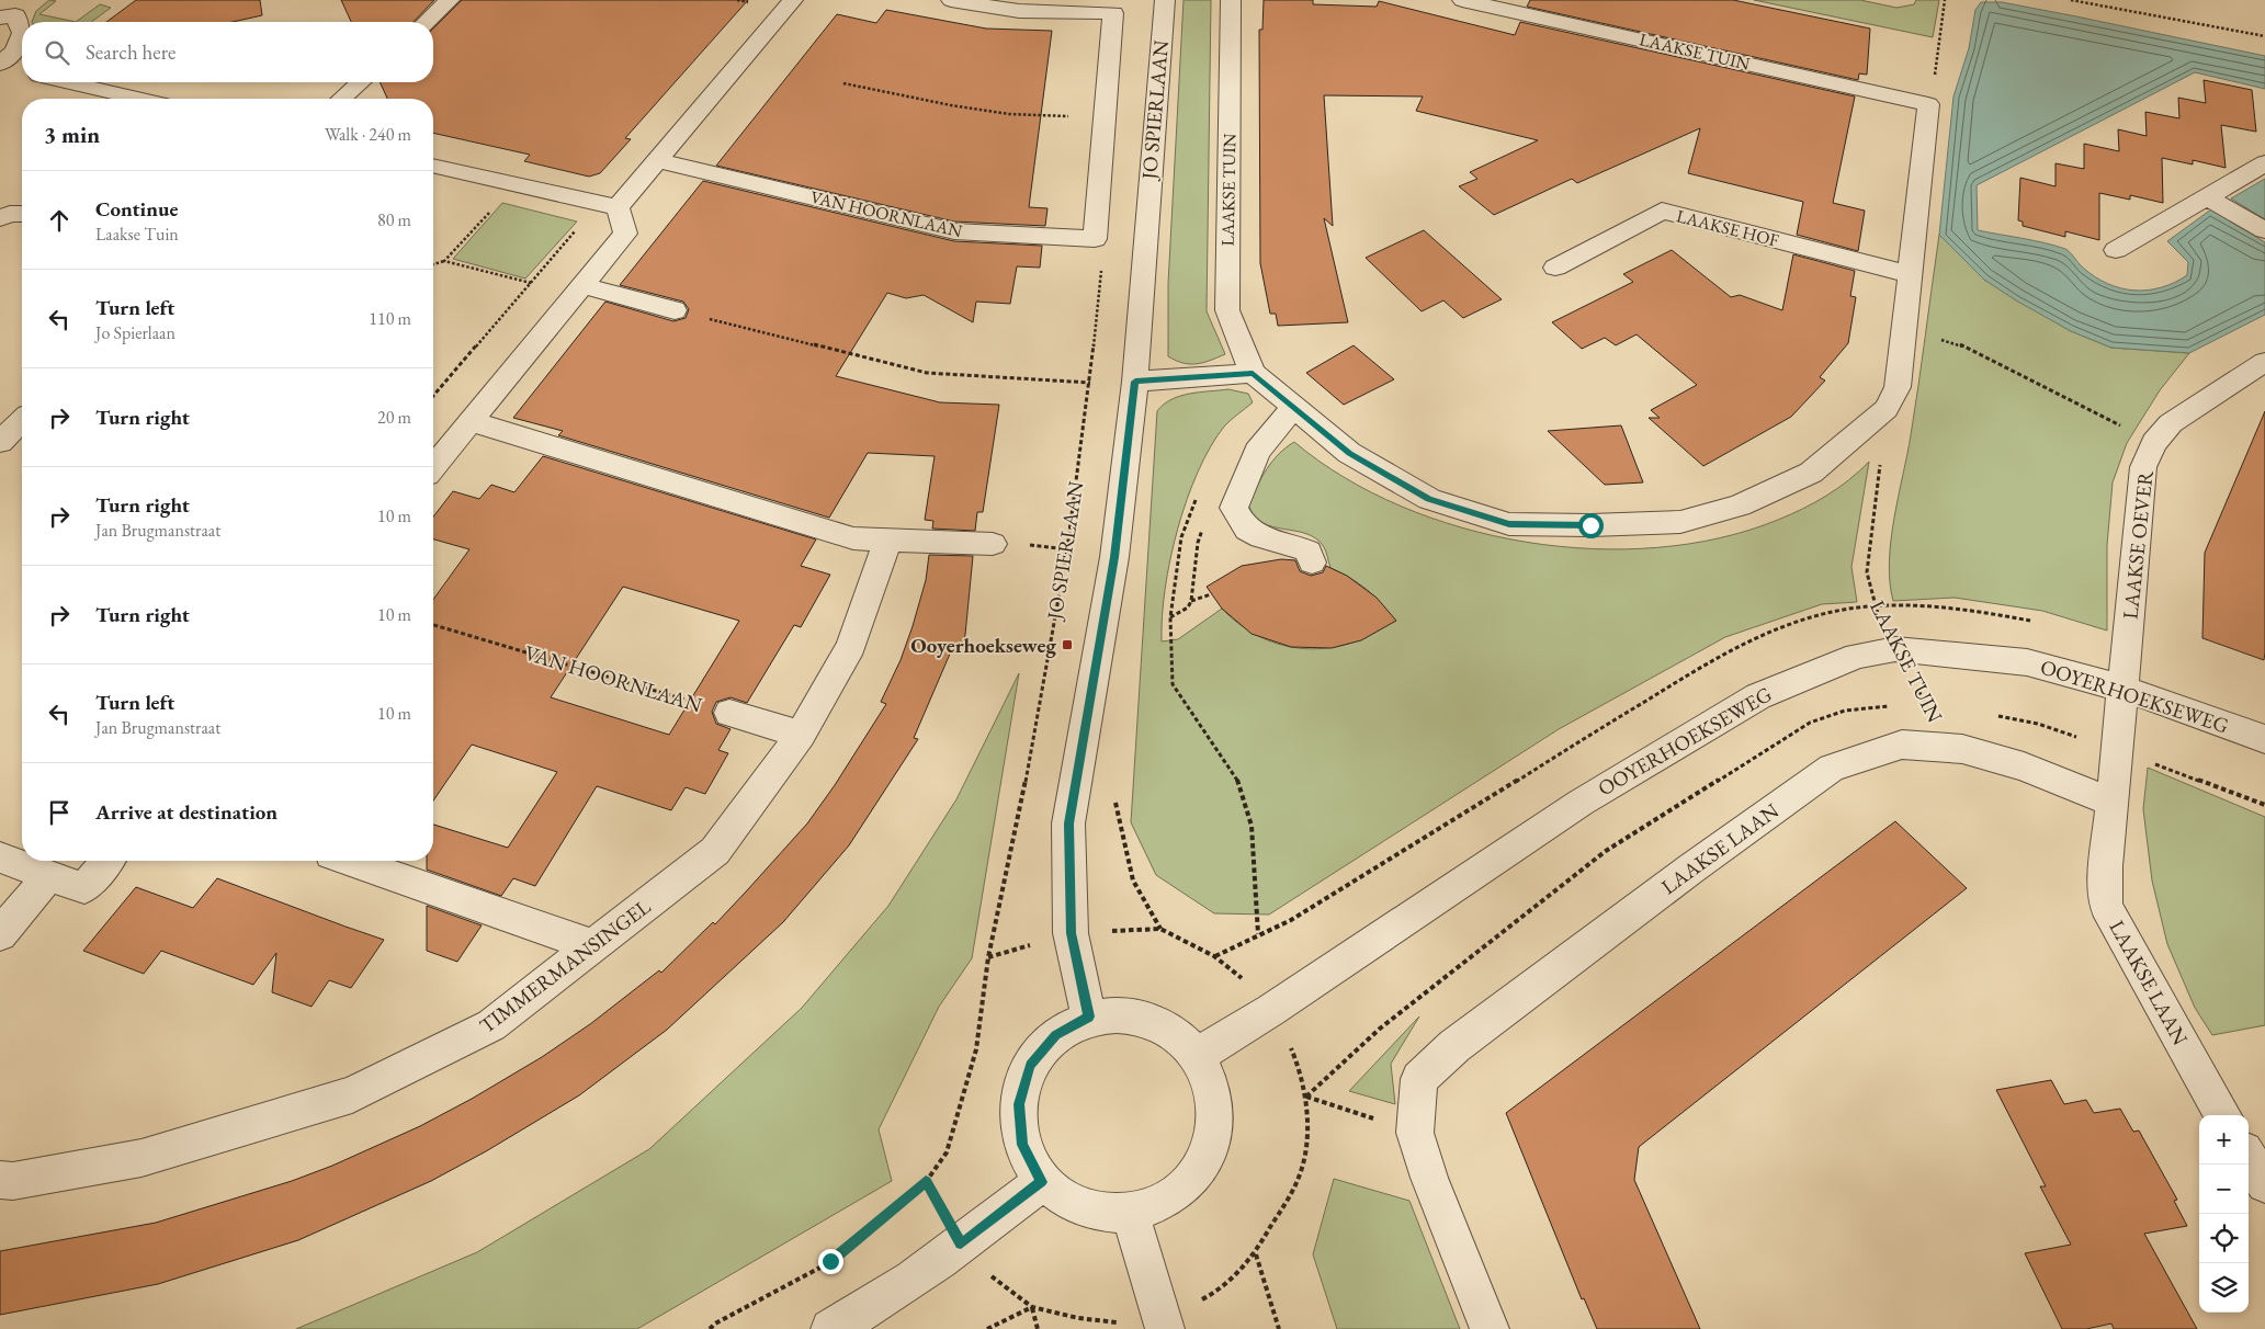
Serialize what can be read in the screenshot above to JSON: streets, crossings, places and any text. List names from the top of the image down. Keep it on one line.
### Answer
{"streets":{"street":["LAAKSE TUIN","JO SPIERLAAN","VAN HOORNLAAN","LAAKSE HOF","LAAKSE OEVER","OOYERHOEKSEWEG","LAAKSE LAAN","TIMMERMANSINGEL"]},"crossings":[["LAAKSE TUIN","LAAKSE HOF"],["LAAKSE TUIN","OOYERHOEKSEWEG"],["JO SPIERLAAN","VAN HOORNLAAN"],["VAN HOORNLAAN","TIMMERMANSINGEL"],["LAAKSE OEVER","OOYERHOEKSEWEG"],["LAAKSE OEVER","LAAKSE LAAN"],["OOYERHOEKSEWEG","LAAKSE LAAN"]],"places":{"transit":["Ooyerhoekseweg"]},"page":{"search":"Search here","heading":["3 min","Walk · 240 m"],"list":[["Continue","Laakse Tuin","80 m"],["Turn left","Jo Spierlaan","110 m"],["Turn right","20 m"],["Turn right","Jan Brugmanstraat","10 m"],["Turn right","10 m"],["Turn left","Jan Brugmanstraat","10 m"],"Arrive at destination"],"map_buttons":["+","−"]}}
